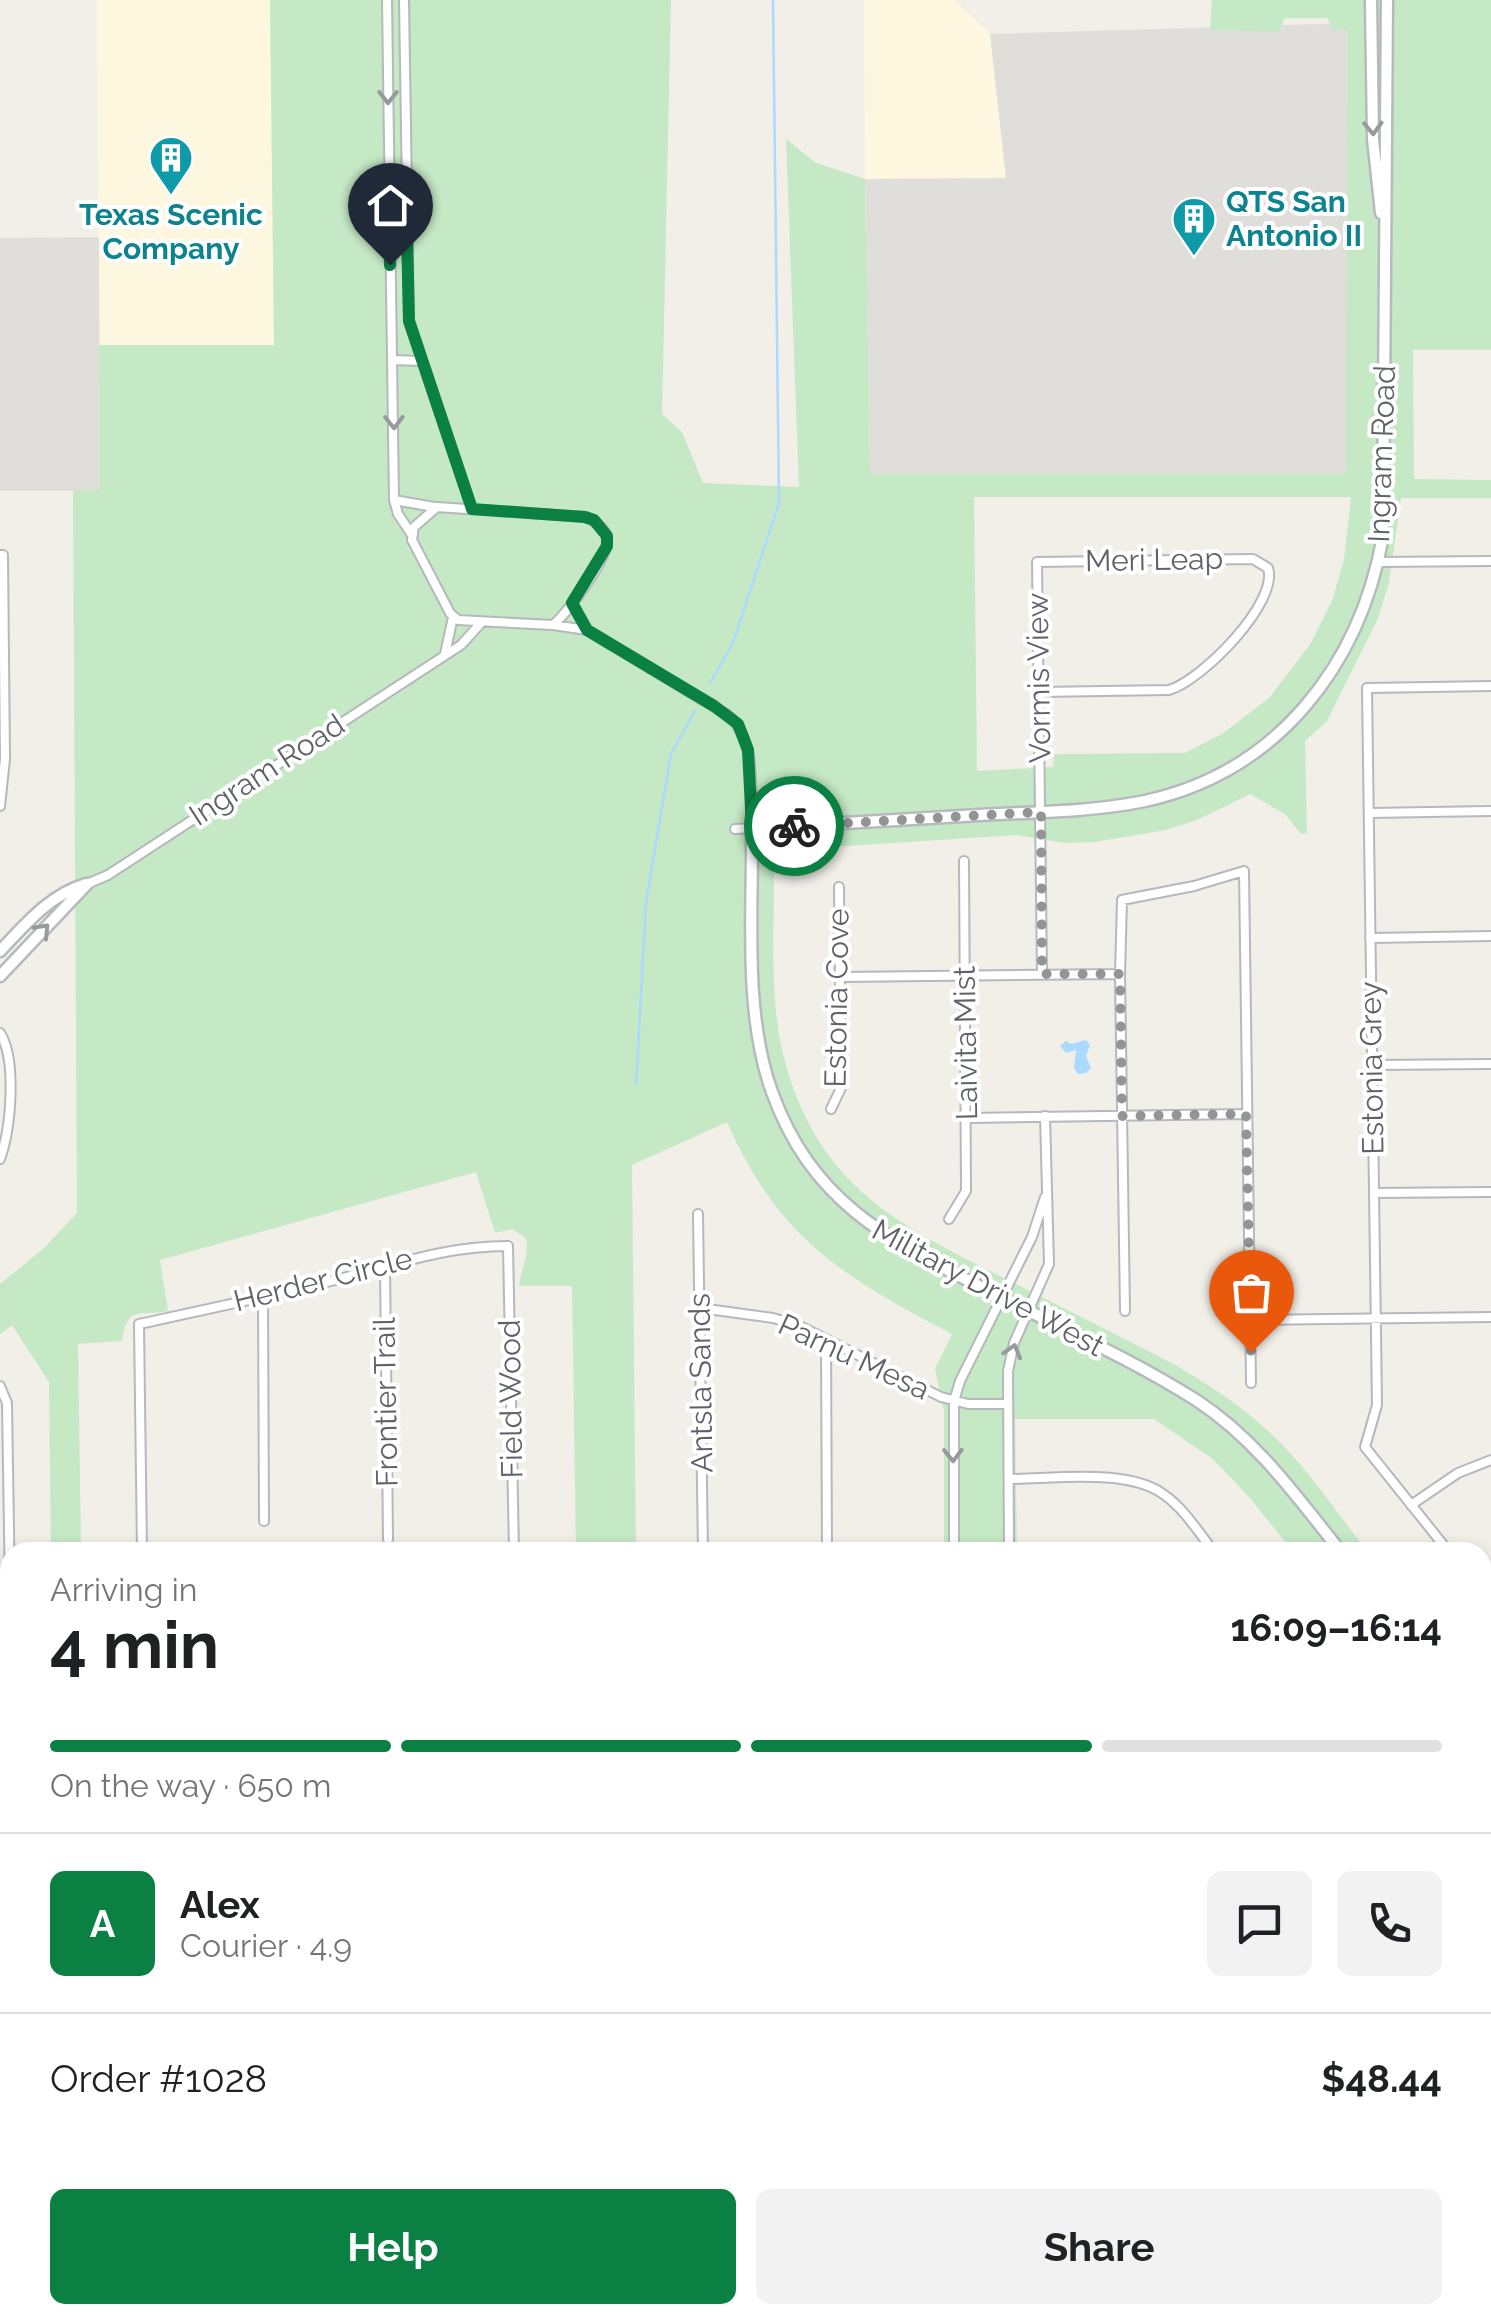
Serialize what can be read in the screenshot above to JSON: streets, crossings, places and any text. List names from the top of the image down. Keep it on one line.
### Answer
{"streets":{"street":["Ingram Road","Meri Leap","Vormis View","Estonia Cove","Laivita Mist","Estonia Grey","Herder Circle","Military Drive West","Parnu Mesa","Antsla Sands","Field Wood","Frontier Trail"]},"crossings":[["Ingram Road","Vormis View"],["Ingram Road","Military Drive West"],["Meri Leap","Vormis View"],["Herder Circle","Field Wood"],["Herder Circle","Frontier Trail"],["Parnu Mesa","Antsla Sands"]],"places":{"building":["Texas Scenic Company","QTS San Antonio II"]},"page":{"heading":["4 min","Arriving in","16:09–16:14"],"panel":["Alex","Courier · 4.9","Order #1028","$48.44"],"bar":"On the way · 650 m","round":"A","buttons":["Help","Share"]}}
